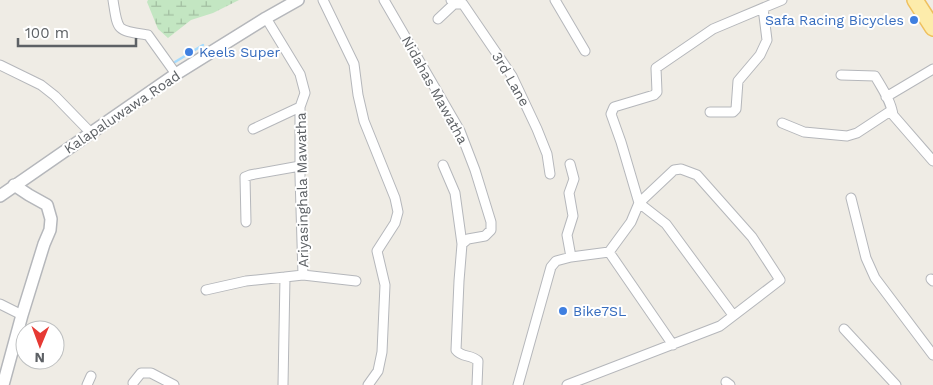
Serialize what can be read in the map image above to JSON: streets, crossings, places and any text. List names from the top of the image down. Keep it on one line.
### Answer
{"streets":{"street":["3rd Lane","Nidahas Mawatha","Kalapaluwawa Road","Ariyasinghala Mawatha"]},"crossings":[["Kalapaluwawa Road","Ariyasinghala Mawatha"]],"places":["Safa Racing Bicycles","Keels Super","Bike7SL"],"scale_bar":"100 m","north":"bottom"}
